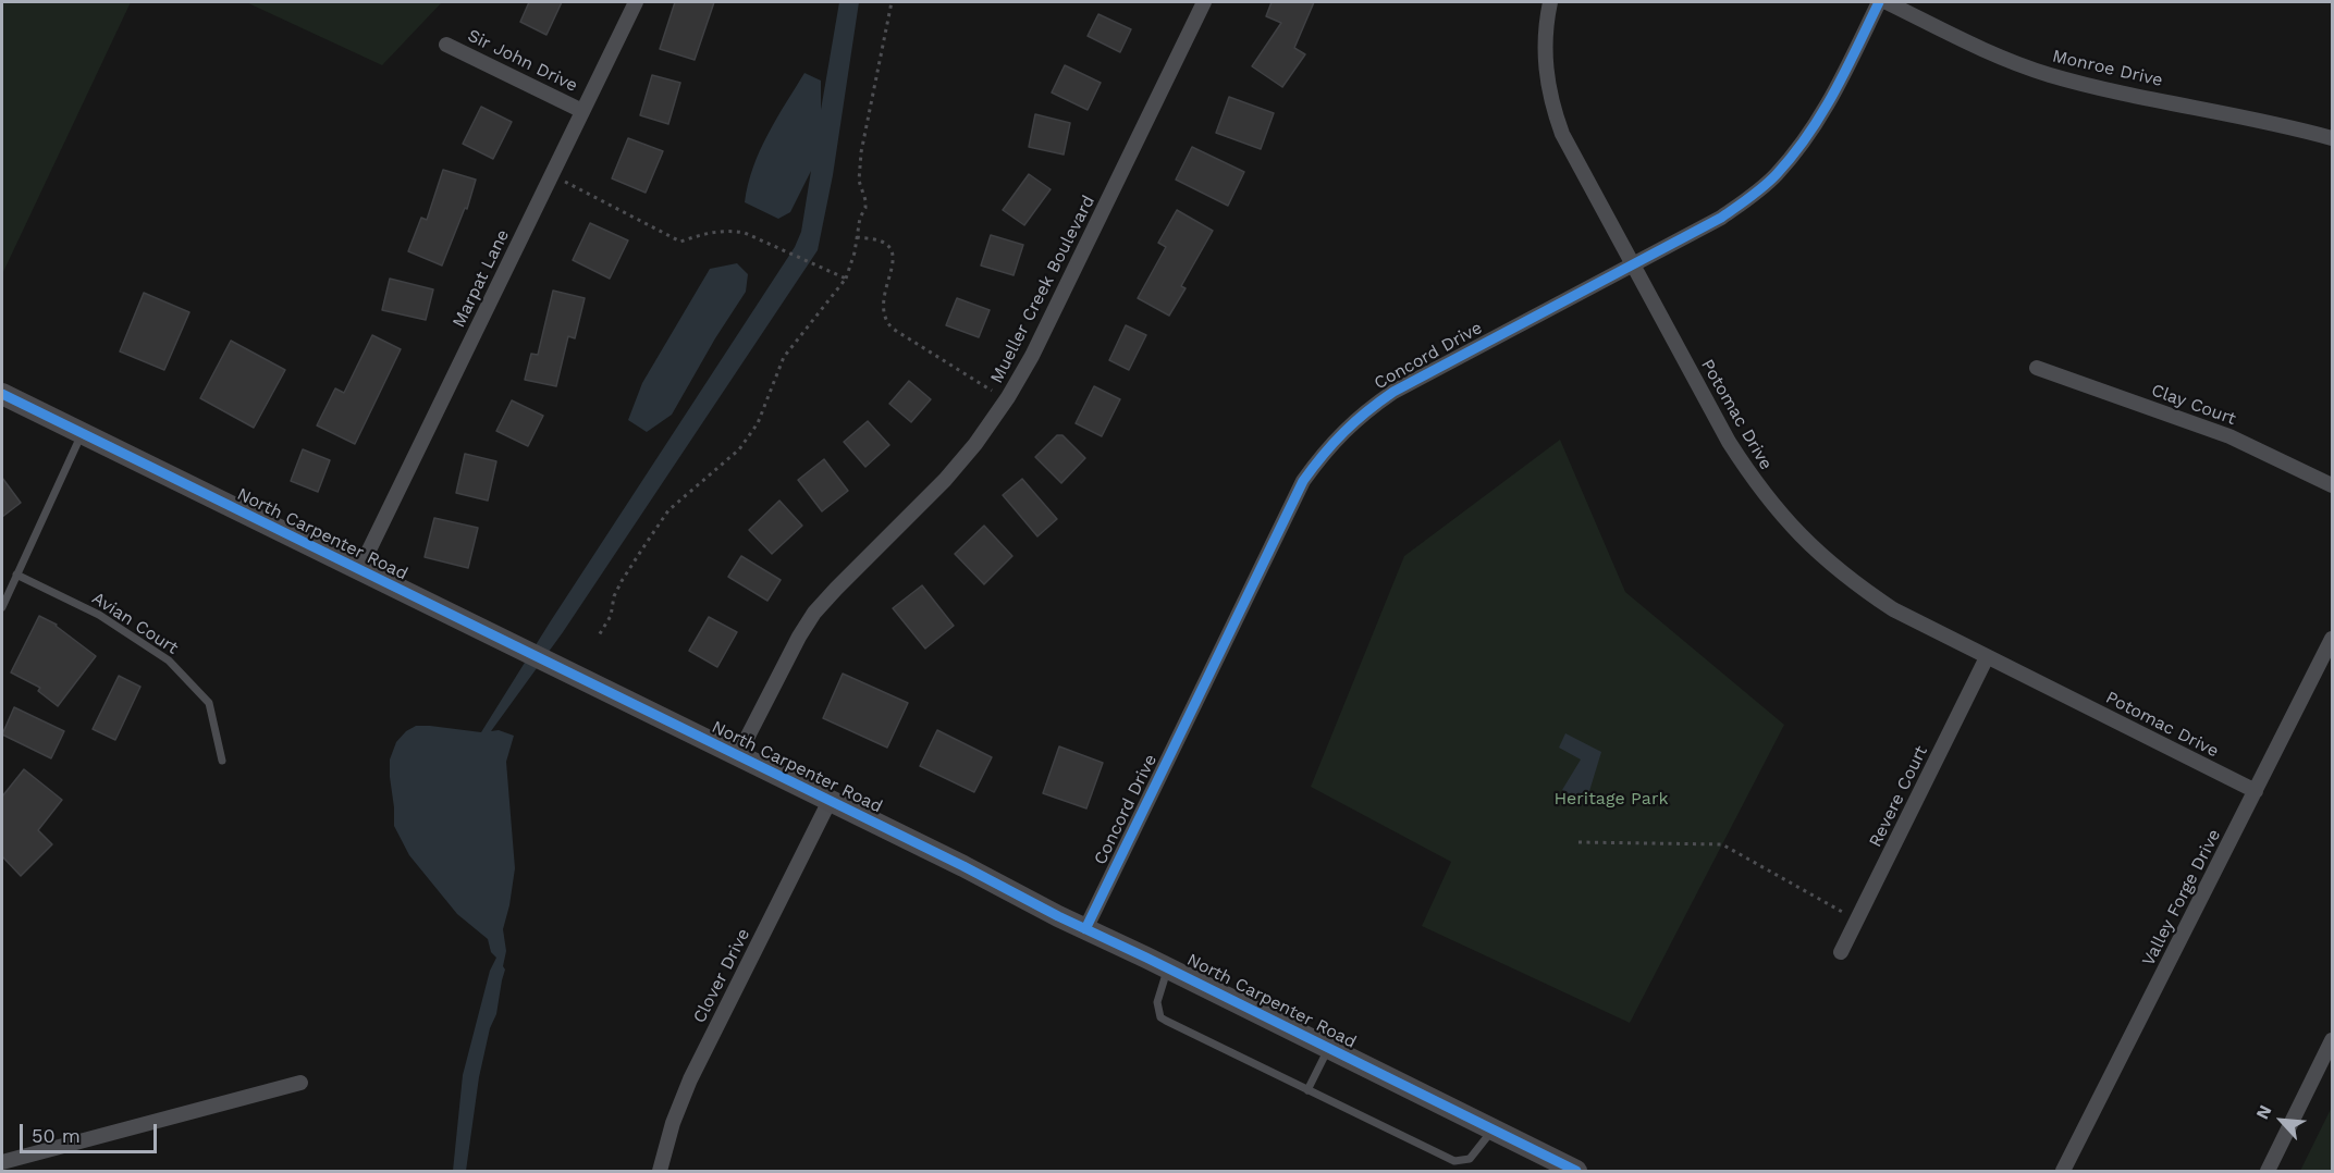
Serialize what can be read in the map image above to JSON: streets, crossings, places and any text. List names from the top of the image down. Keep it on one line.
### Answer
{"streets":{"street":["Sir John Drive","Monroe Drive","Marpat Lane","Mueller Creek Boulevard","Concord Drive","Clay Court","Potomac Drive","North Carpenter Road","Revere Court","Valley Forge Drive","Clover Drive"],"lane":["Avian Court"]},"crossings":[["Sir John Drive","Marpat Lane"],["Marpat Lane","North Carpenter Road"],["Mueller Creek Boulevard","North Carpenter Road"],["Concord Drive","Potomac Drive"],["Concord Drive","North Carpenter Road"],["Potomac Drive","Revere Court"],["Potomac Drive","Valley Forge Drive"],["North Carpenter Road","Clover Drive"]],"parks":["Heritage Park"],"scale_bar":"50 m","north":"top left"}
